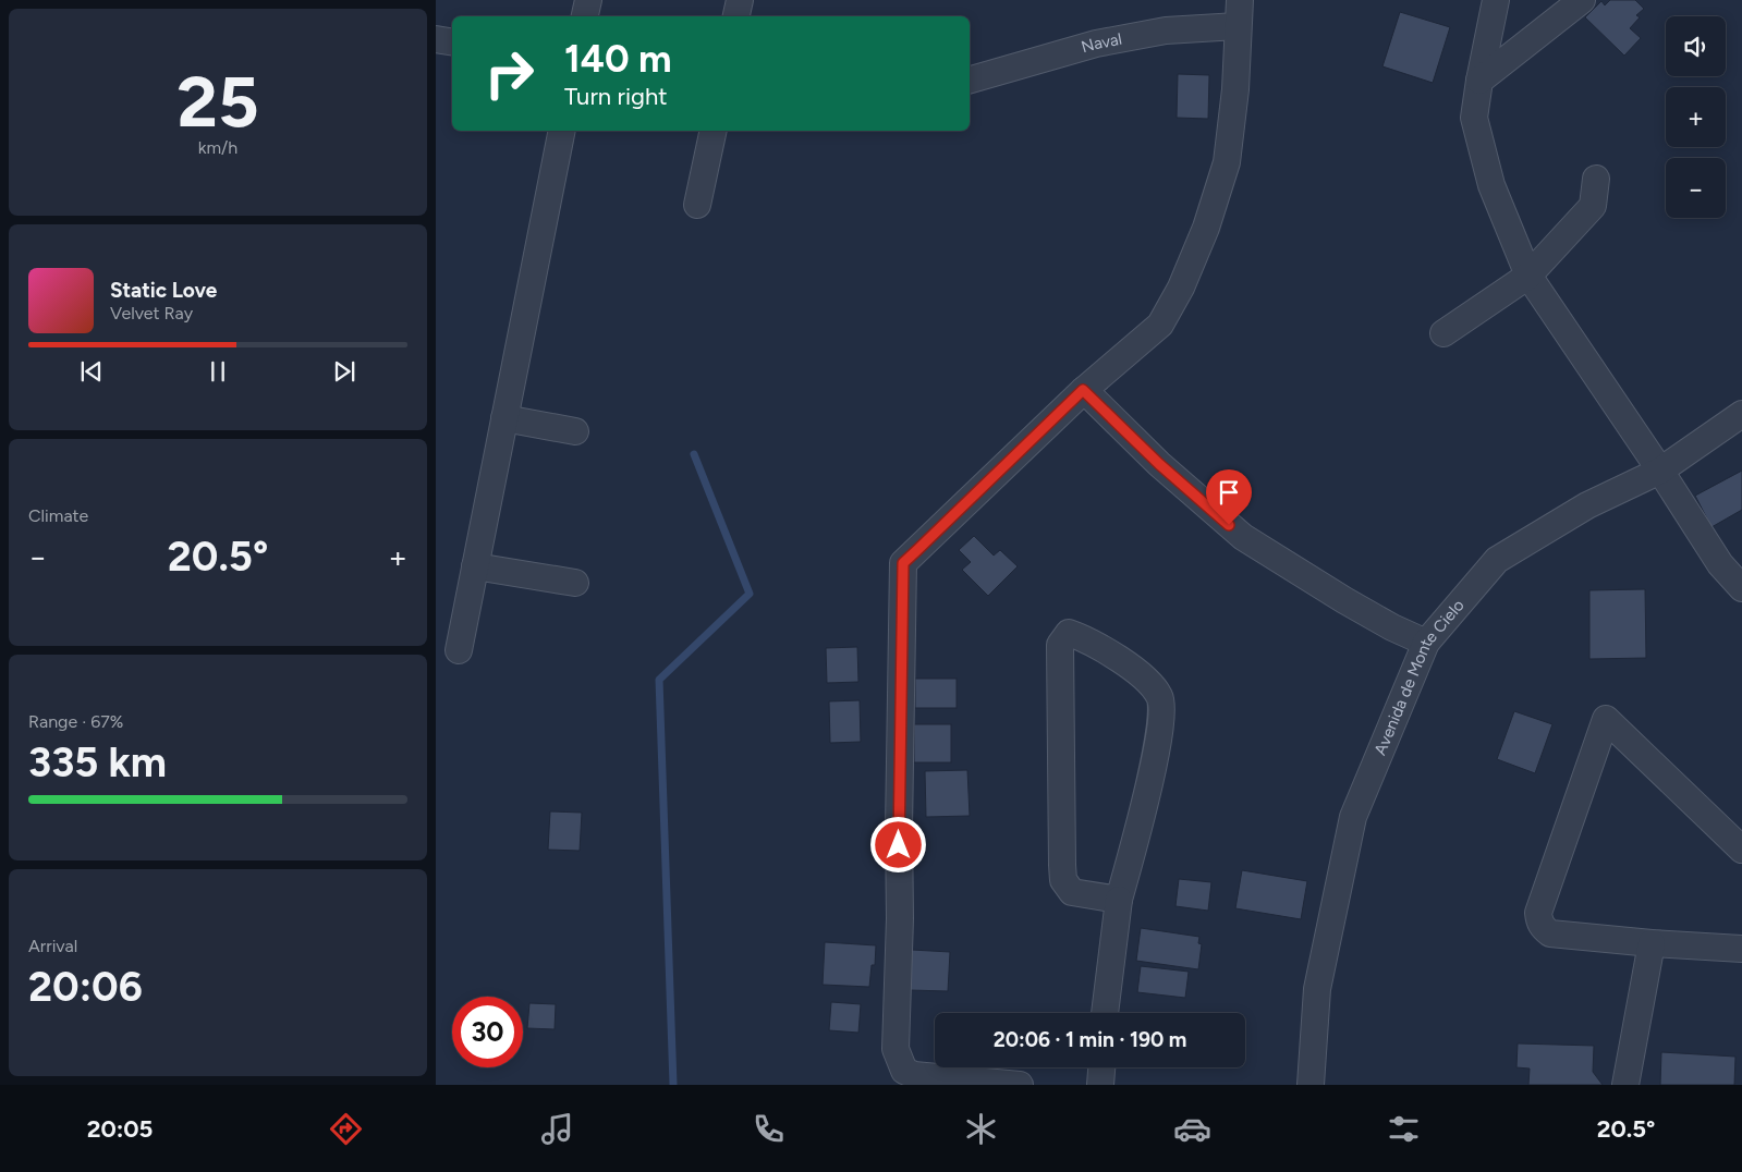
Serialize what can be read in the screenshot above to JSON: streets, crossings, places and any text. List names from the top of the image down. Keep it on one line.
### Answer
{"streets":{"street":["Naval","Avenida de Monte Cielo"]},"page":{"tile":[["25","km/h"],"Climate",["Range · 67%","335 km"],["Arrival","20:06"]],"map_buttons":["+","−"],"turn":["140 m","Turn right"],"song":["Static Love","Velvet Ray"],"heat":["−","20.5°","+"],"limit":"30","trip":"20:06 · 1 min · 190 m","tabs":["20:05","20.5°"]}}
